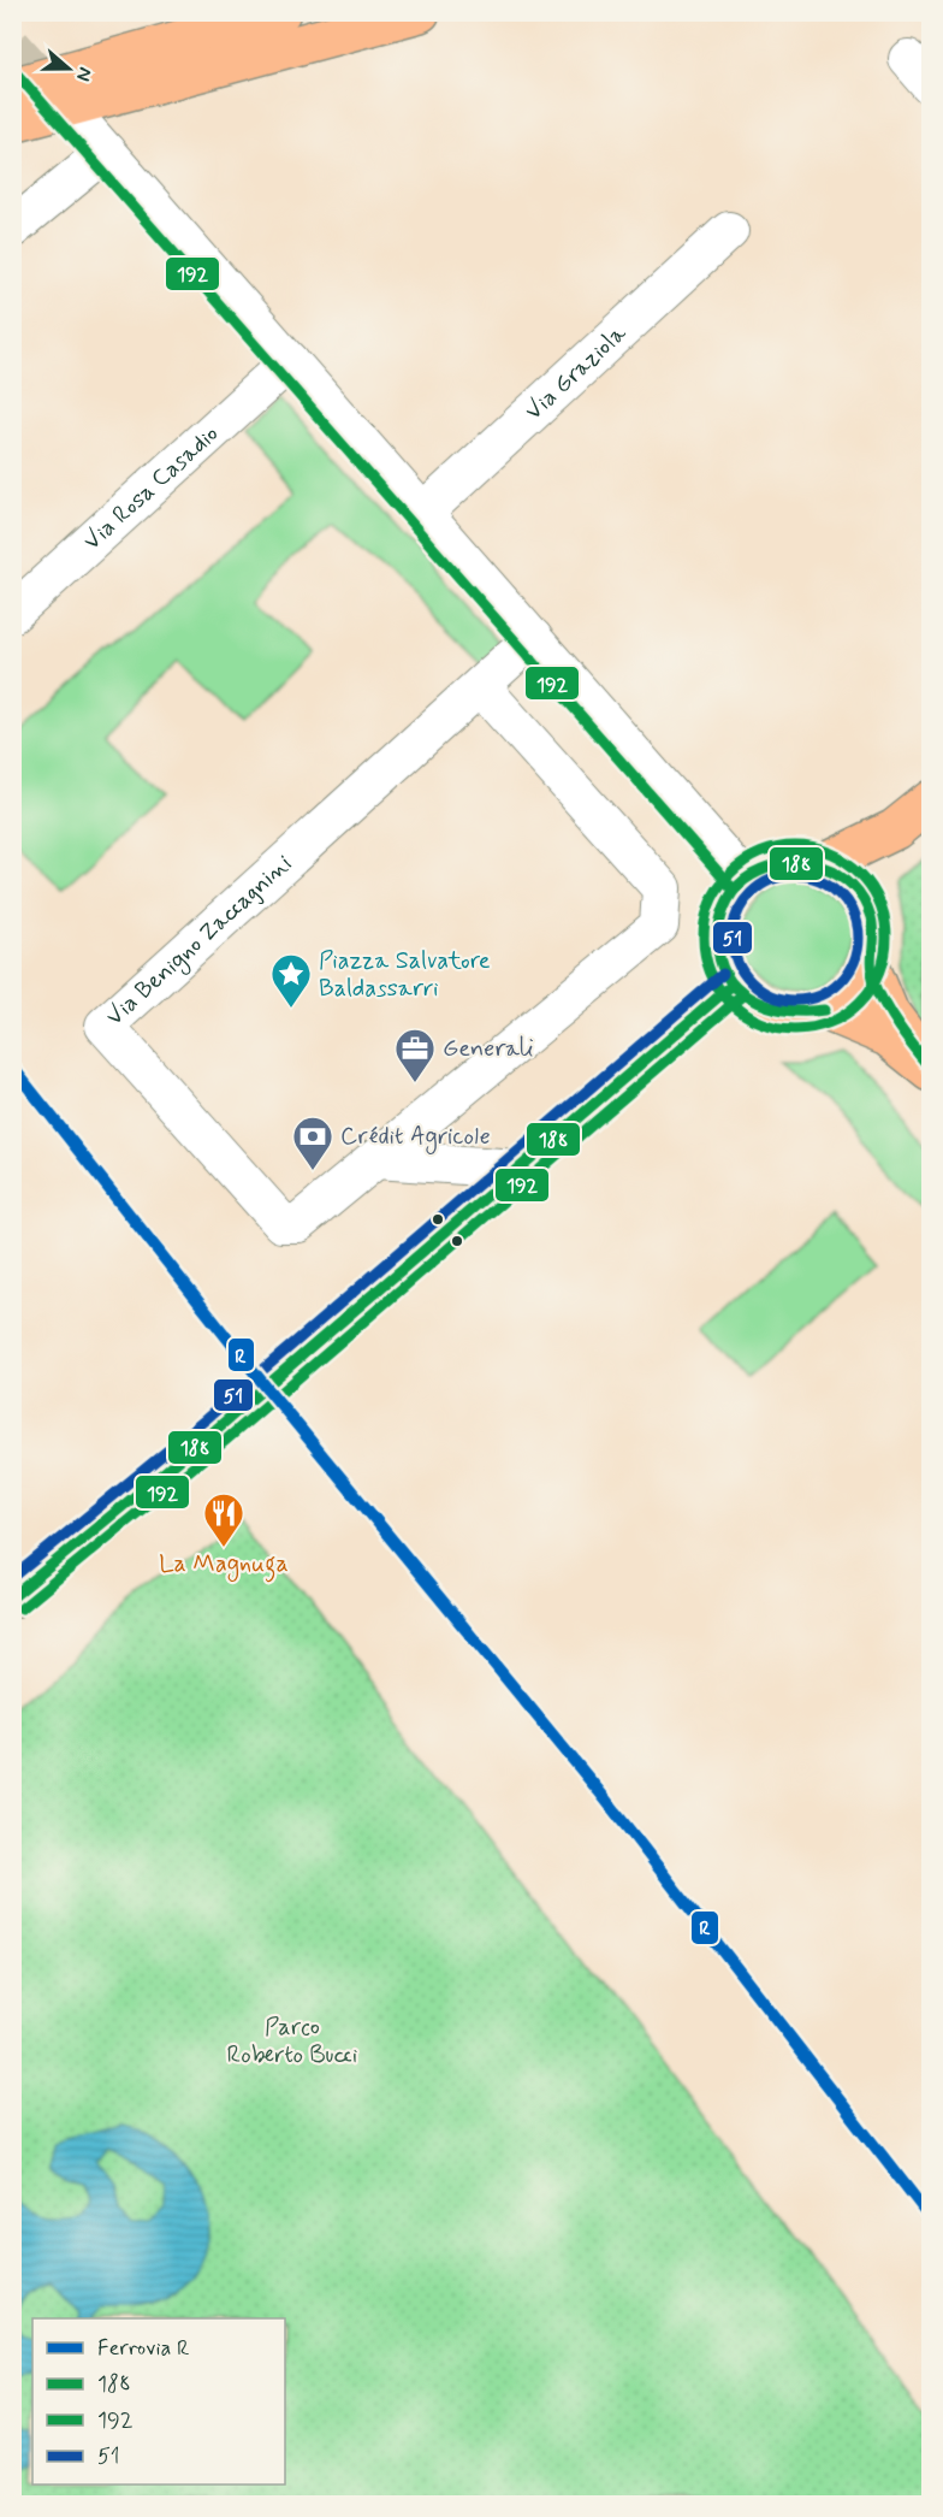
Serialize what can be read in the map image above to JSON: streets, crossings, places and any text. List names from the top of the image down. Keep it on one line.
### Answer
{"streets":{"street":["Via Graziola","Via Rosa Casadio","Via Benigno Zaccagnini"]},"parks":["Parco Roberto Bucci"],"places":{"place":["Piazza Salvatore Baldassarri"],"office":["Generali"],"bank":["Crédit Agricole"],"restaurant":["La Magnuga"]},"lines":["transit line 192","transit line 188","transit line 51","rail line R"],"legend":["Ferrovia R","188","192","51"],"north":"right"}
